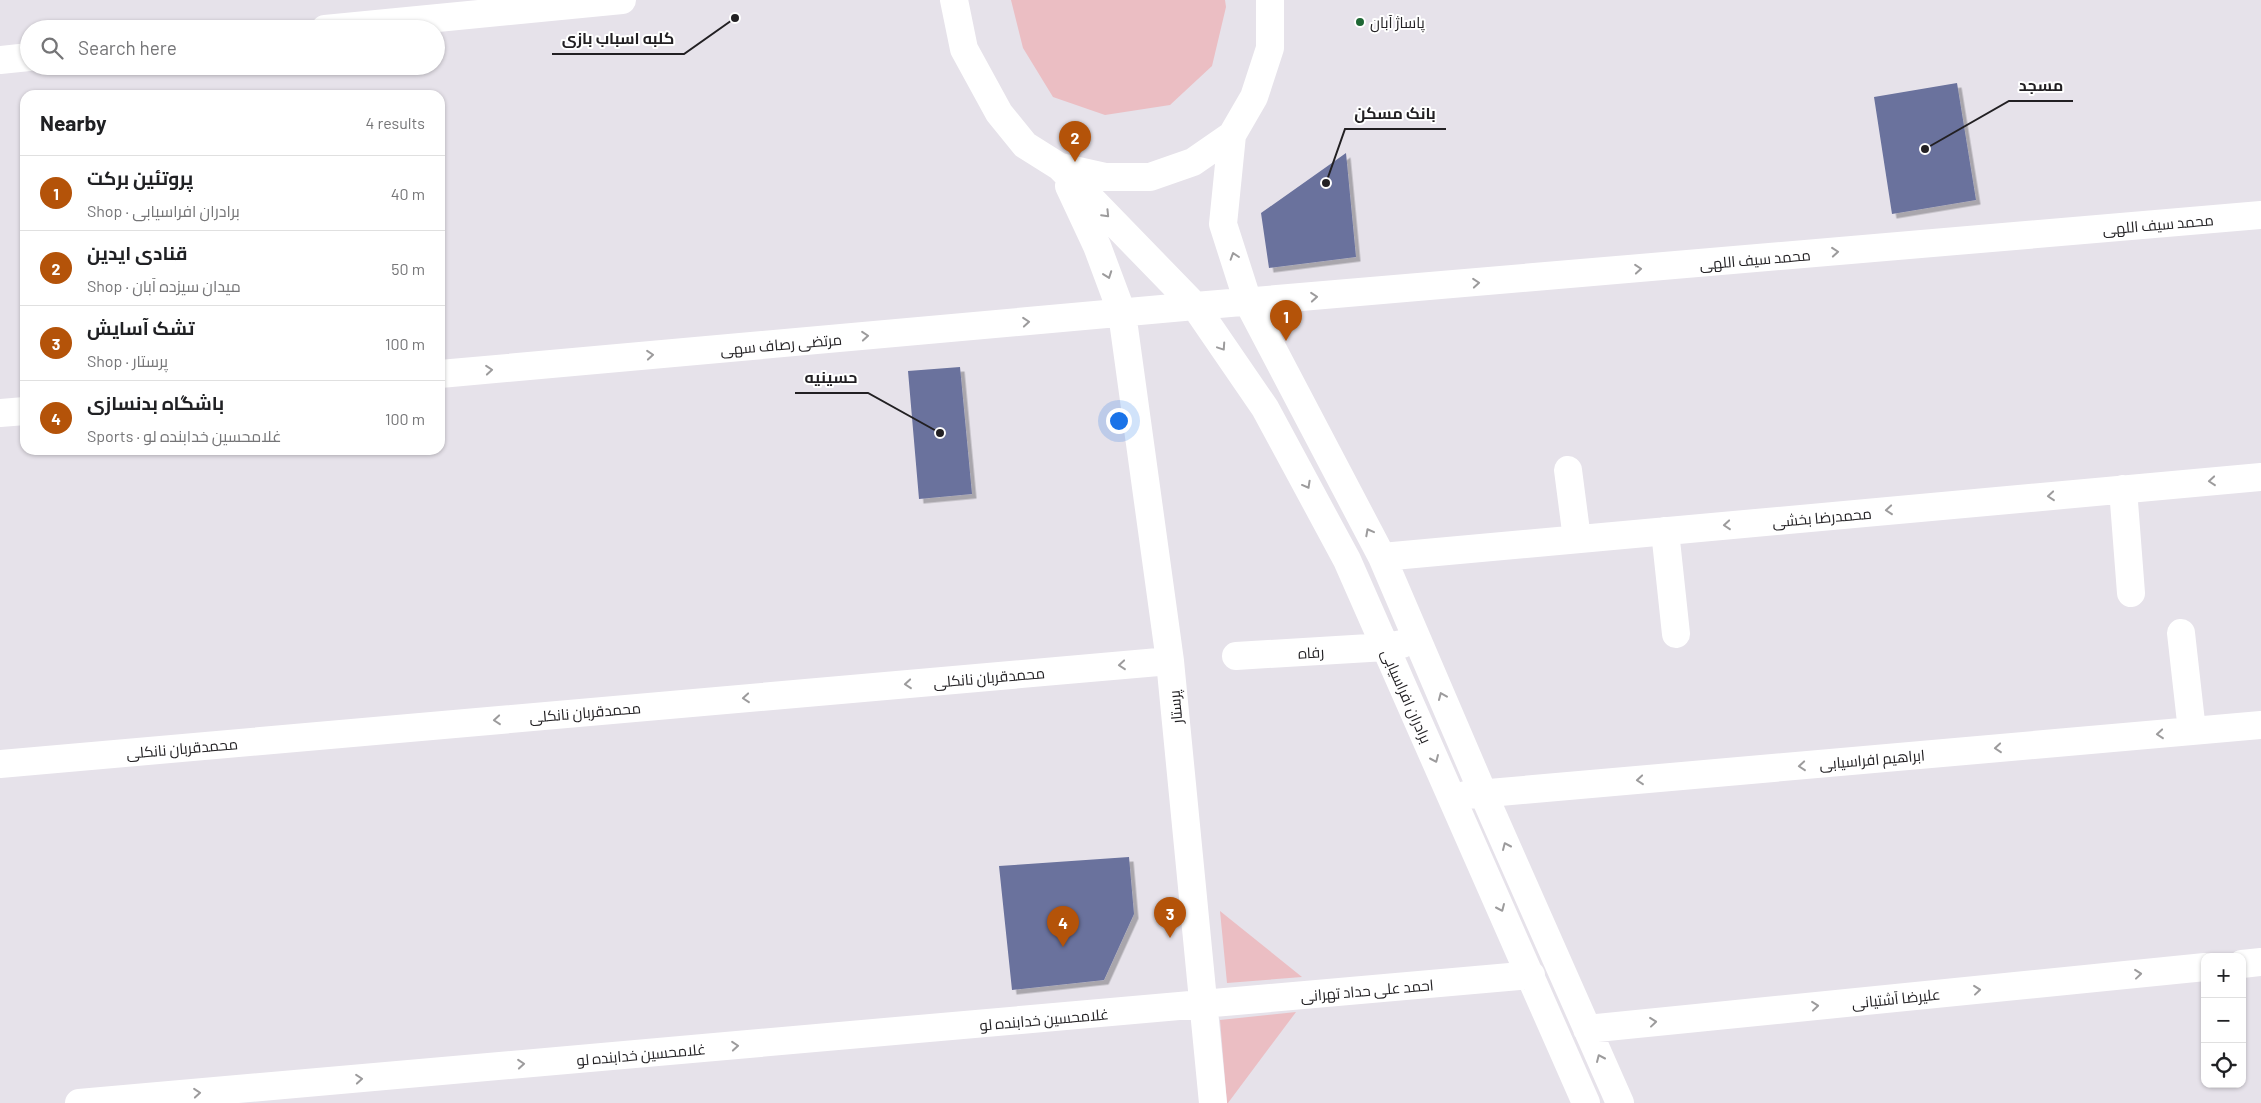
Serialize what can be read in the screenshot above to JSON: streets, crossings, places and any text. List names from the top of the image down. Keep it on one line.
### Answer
{"streets":{"street":["محمد سیف اللهی","مرتضی رصاف سهی","محمدرضا بخشی","رفاه","محمدقربان نانکلی","برادران افراسیابی","پرستار","ابراهیم افراسیابی","احمد علی حداد تهرانی","علیرضا آشتیانی","غلامحسین خدابنده لو"]},"crossings":[["محمد سیف اللهی","مرتضی رصاف سهی"],["محمد سیف اللهی","برادران افراسیابی"],["مرتضی رصاف سهی","برادران افراسیابی"],["مرتضی رصاف سهی","پرستار"],["محمدرضا بخشی","برادران افراسیابی"],["رفاه","برادران افراسیابی"],["محمدقربان نانکلی","پرستار"],["برادران افراسیابی","پرستار"],["برادران افراسیابی","ابراهیم افراسیابی"],["برادران افراسیابی","احمد علی حداد تهرانی"],["برادران افراسیابی","علیرضا آشتیانی"],["پرستار","احمد علی حداد تهرانی"],["پرستار","غلامحسین خدابنده لو"],["احمد علی حداد تهرانی","غلامحسین خدابنده لو"]],"one_way":["محمد سیف اللهی","مرتضی رصاف سهی","محمدرضا بخشی","محمدقربان نانکلی","ابراهیم افراسیابی","علیرضا آشتیانی","غلامحسین خدابنده لو"],"places":["کلبه اسباب بازی","پاساژ آبان","مسجد","بانک مسکن","حسینیه"],"page":{"search":"Search here","heading":["Nearby","4 results"],"pins":["2","1","3","4"],"list":[{"mark":"1","name":"پروتئین برکت","note":"Shop · برادران افراسیابی","value":"40 m"},{"mark":"2","name":"قنادی ایدین","note":"Shop · میدان سیزده آبان","value":"50 m"},{"mark":"3","name":"تشک آسایش","note":"Shop · پرستار","value":"100 m"},{"mark":"4","name":"باشگاه بدنسازی","note":"Sports · غلامحسین خدابنده لو","value":"100 m"}],"map_buttons":["+","−"]}}
